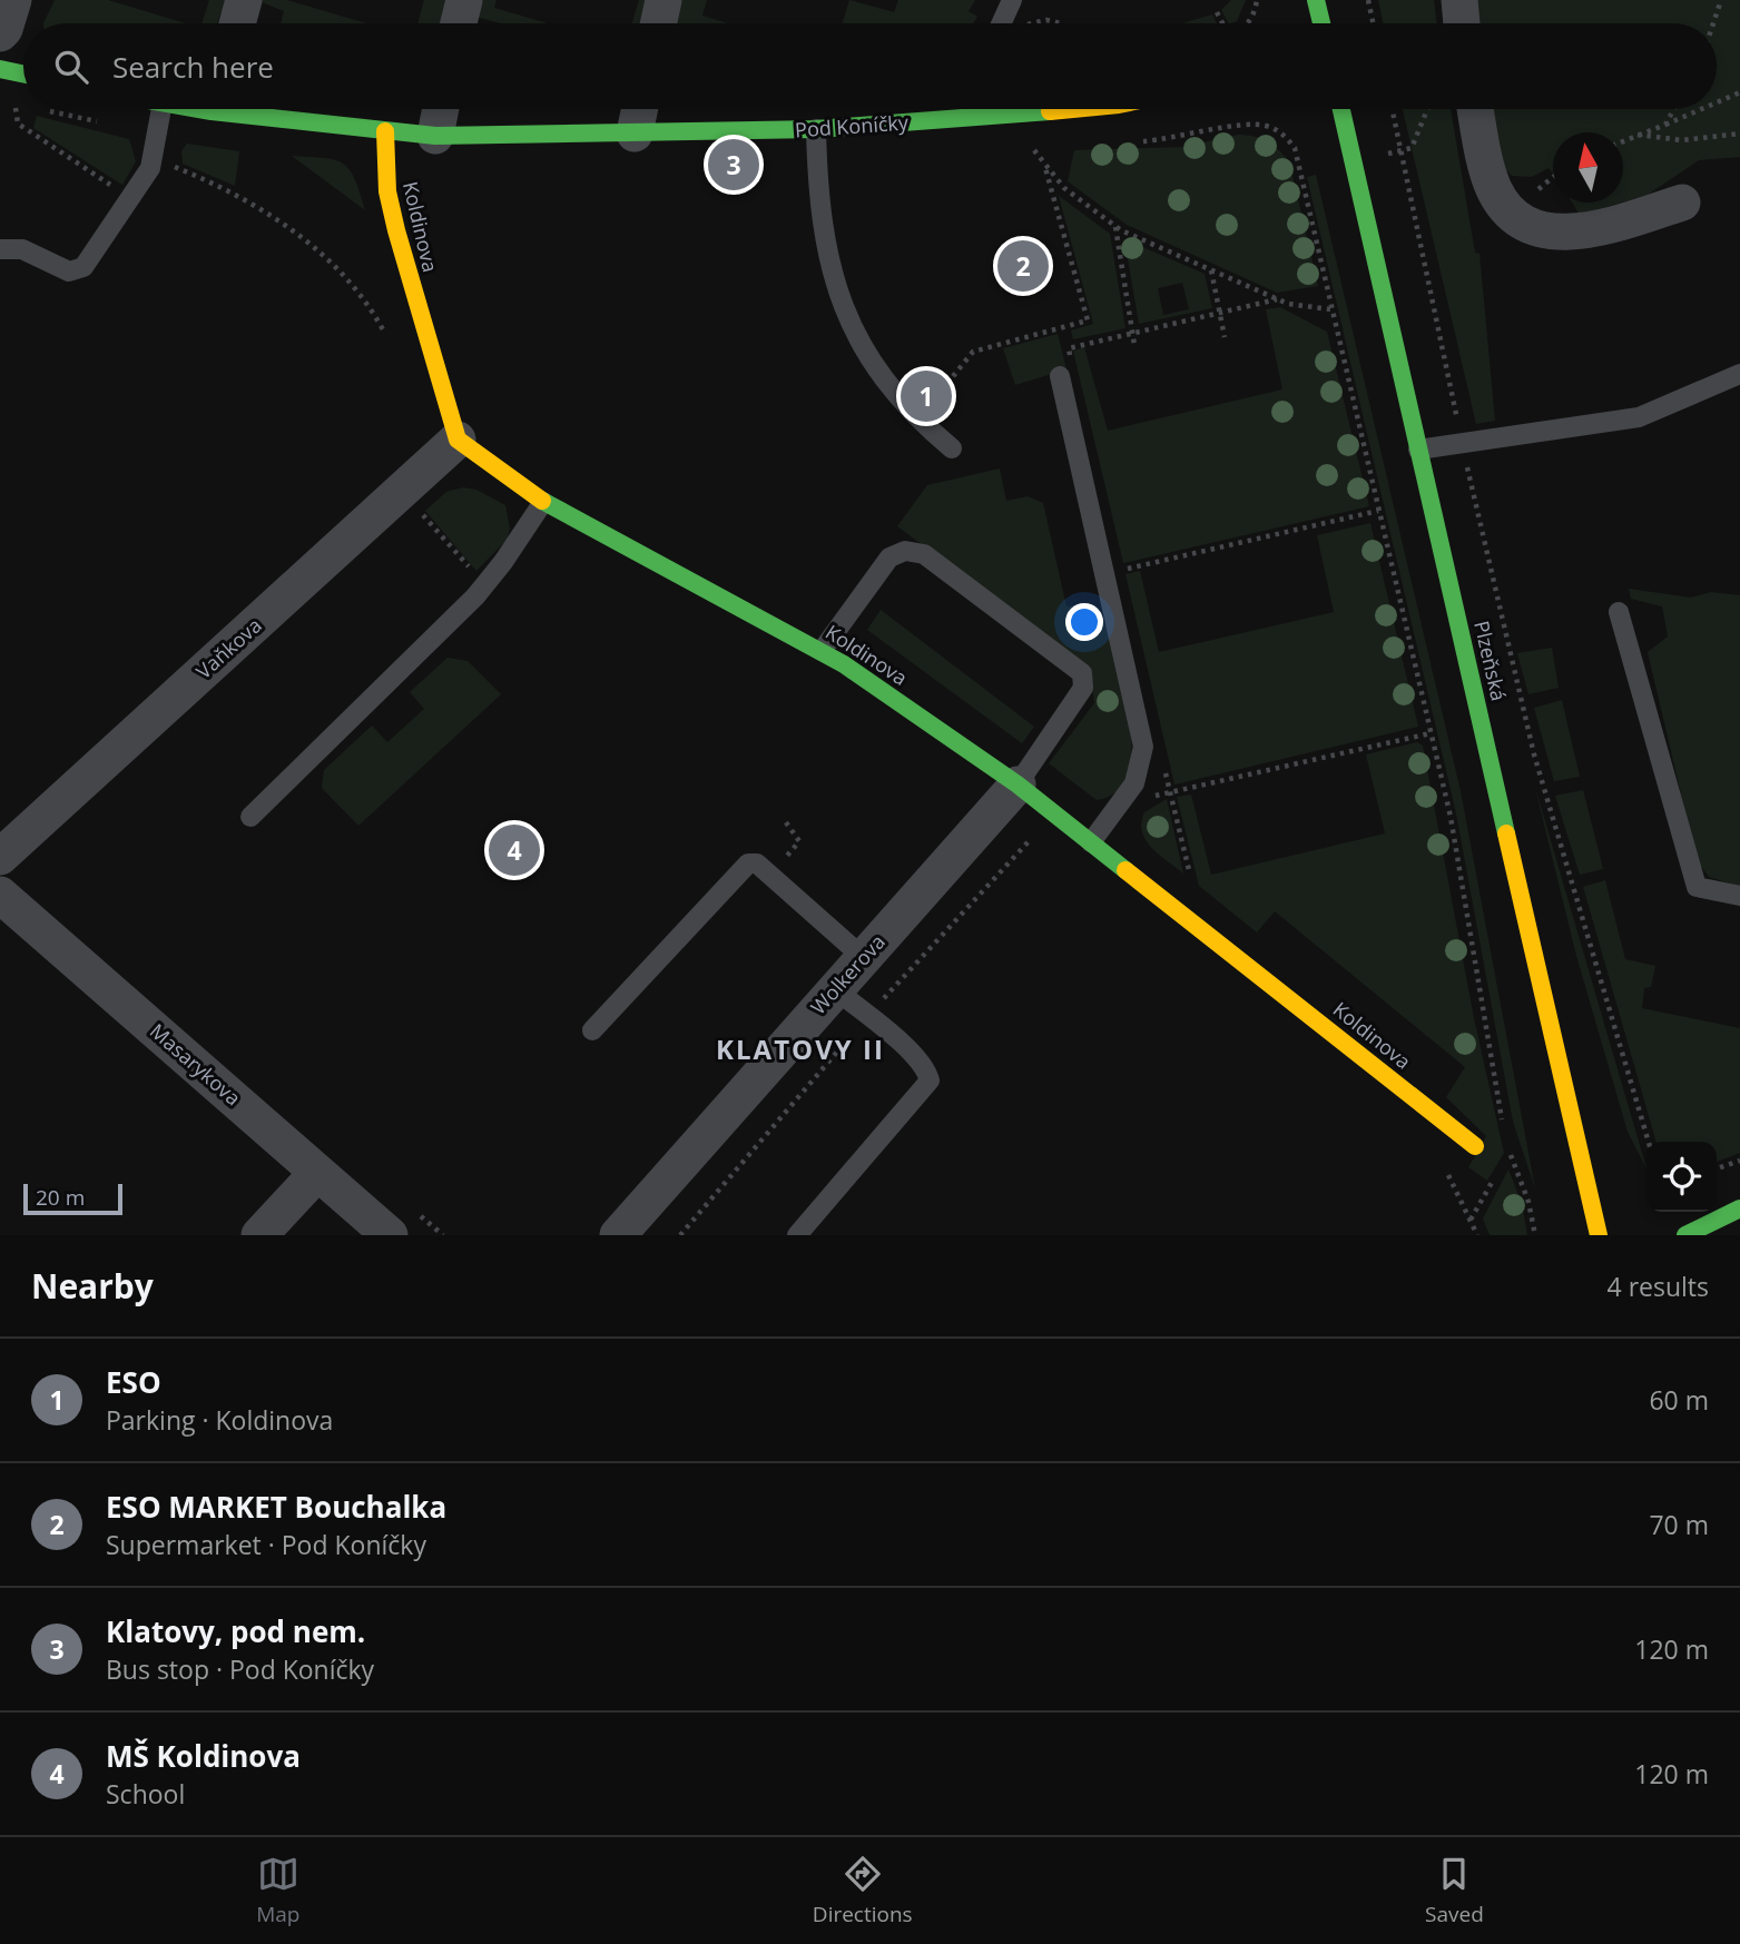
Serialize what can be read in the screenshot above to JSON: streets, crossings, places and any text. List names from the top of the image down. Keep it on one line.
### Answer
{"streets":{"street":["Pod Koníčky","Koldinova","Vaňkova","Plzeňská","Wolkerova","Masarykova"]},"crossings":[["Pod Koníčky","Koldinova"],["Koldinova","Vaňkova"],["Koldinova","Wolkerova"]],"districts":["KLATOVY II"],"scale_bar":"20 m","north":"top","page":{"search":"Search here","pins":["3","2","1","4"],"scale":"20 m","heading":["Nearby","4 results"],"list":[{"mark":"1","name":"ESO","note":"Parking · Koldinova","value":"60 m"},{"mark":"2","name":"ESO MARKET Bouchalka","note":"Supermarket · Pod Koníčky","value":"70 m"},{"mark":"3","name":"Klatovy, pod nem.","note":"Bus stop · Pod Koníčky","value":"120 m"},{"mark":"4","name":"MŠ Koldinova","note":"School","value":"120 m"}],"nav":["Map","Directions","Saved"]}}
